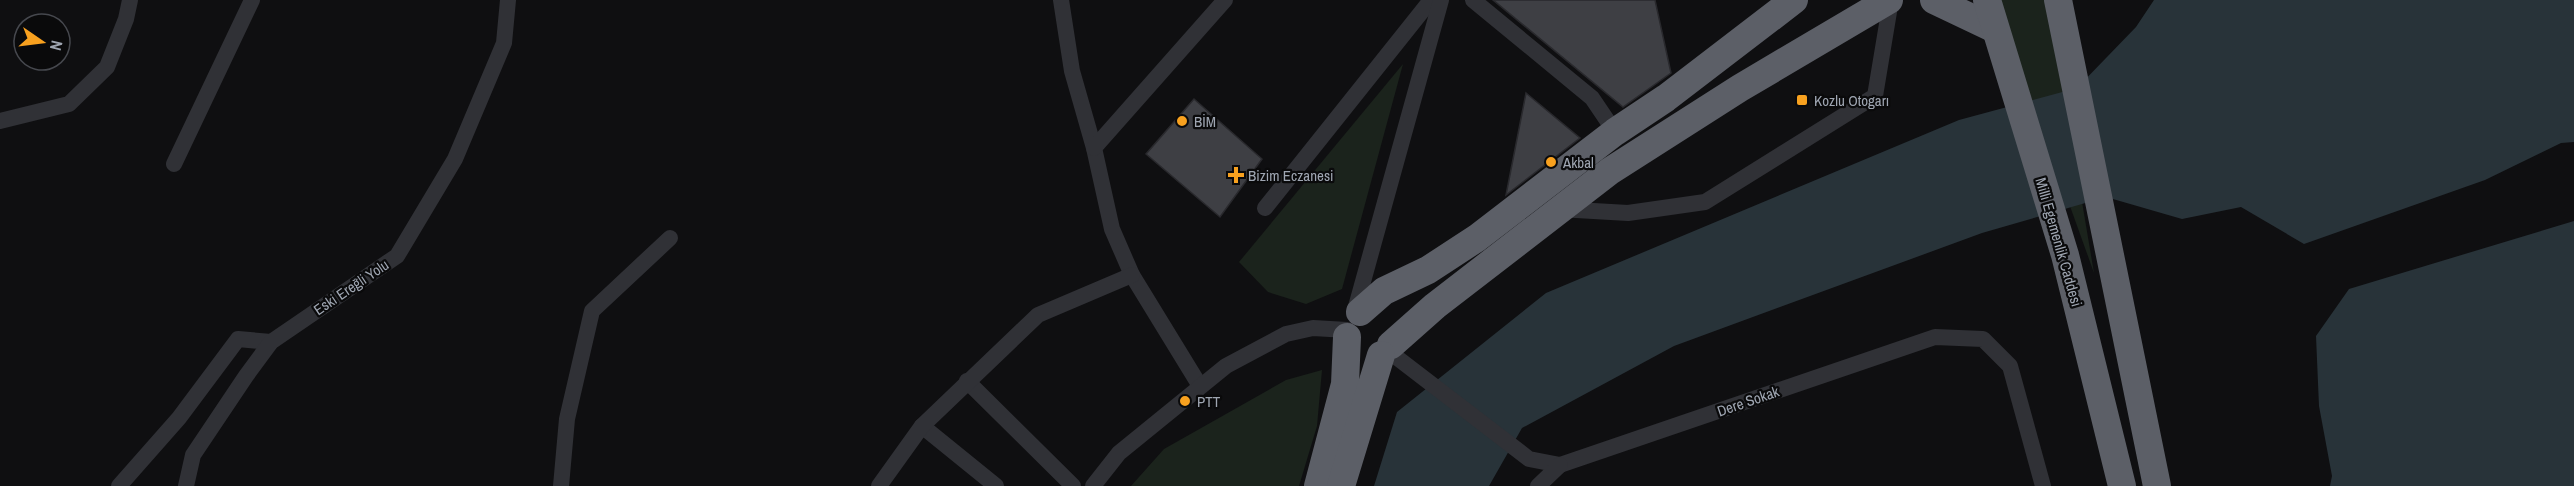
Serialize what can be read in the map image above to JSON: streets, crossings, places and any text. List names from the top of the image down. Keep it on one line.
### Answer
{"streets":{"highway":["Milli Egemenlik Caddesi"],"street":["Eski Ereğli Yolu","Dere Sokak"]},"places":{"transit":["Kozlu Otogarı"],"other":["BİM","Akbal","PTT"],"health":["Bizim Eczanesi"]},"north":"right"}
